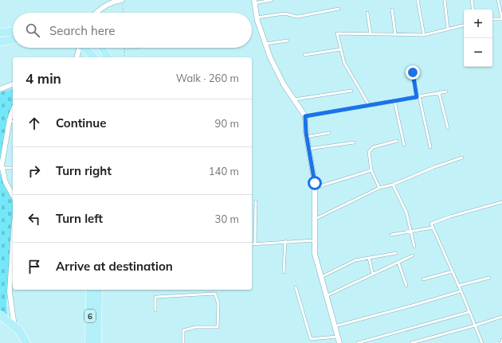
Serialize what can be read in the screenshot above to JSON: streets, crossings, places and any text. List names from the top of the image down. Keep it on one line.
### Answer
{"streets":{"main road":["6"]},"page":{"map_buttons":["+","−"],"search":"Search here","heading":["4 min","Walk · 260 m"],"list":[["Continue","90 m"],["Turn right","140 m"],["Turn left","30 m"],"Arrive at destination"]}}
